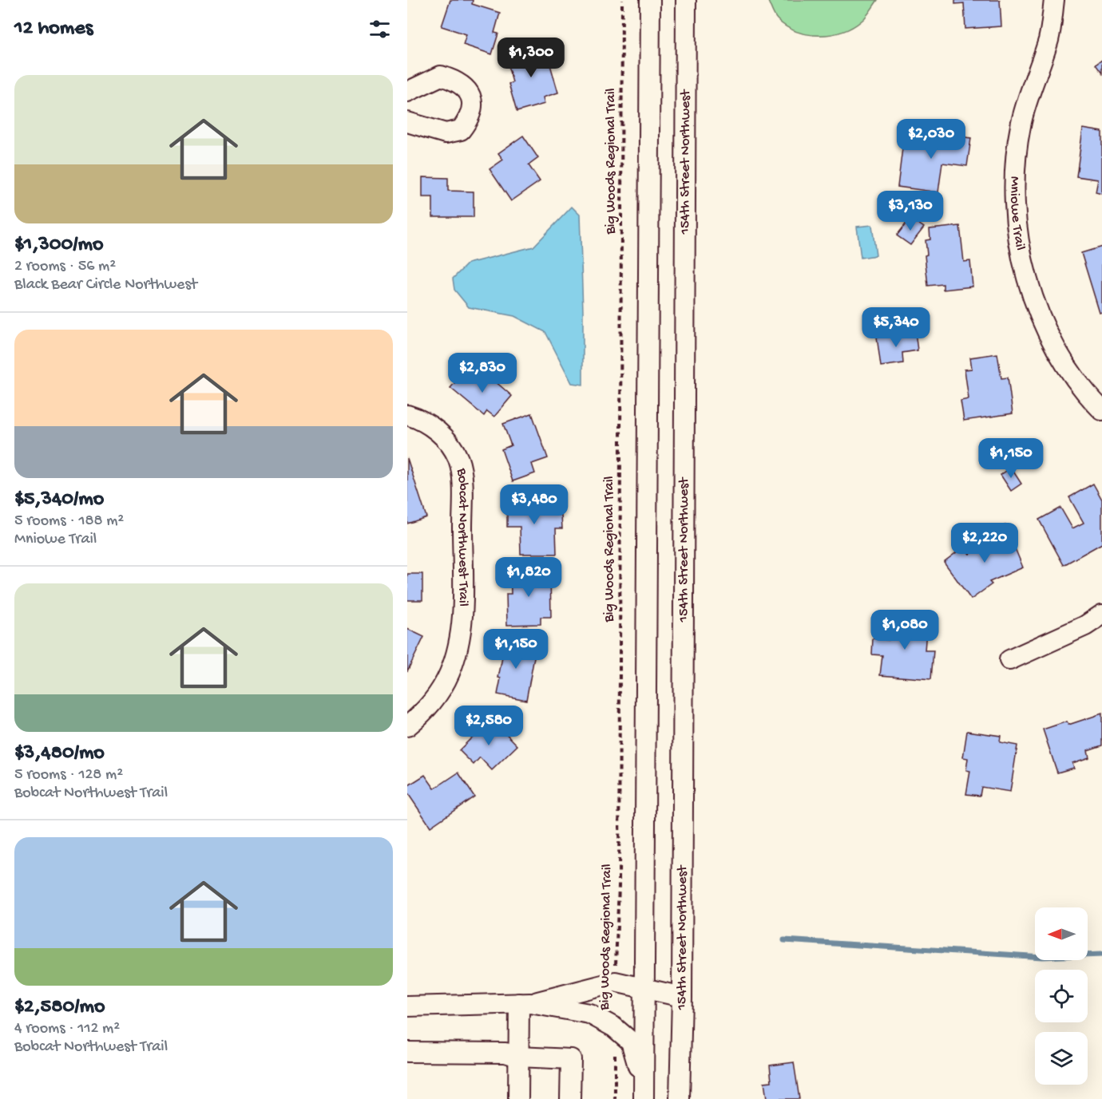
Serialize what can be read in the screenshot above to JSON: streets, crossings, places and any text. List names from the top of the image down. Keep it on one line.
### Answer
{"streets":{"street":["154th Street Northwest","Mniowe Trail","Bobcat Northwest Trail"],"path":["Big Woods Regional Trail"]},"north":"left","page":{"heading":"12 homes","price":["$1,300","$2,030","$3,130","$5,340","$2,830","$1,150","$3,480","$2,220","$1,820","$1,080","$1,150","$2,580"],"list":[{"name":"$1,300/mo","note":"2 rooms · 56 m² · Black Bear Circle Northwest"},{"name":"$5,340/mo","note":"5 rooms · 188 m² · Mniowe Trail"},{"name":"$3,480/mo","note":"5 rooms · 128 m² · Bobcat Northwest Trail"},{"name":"$2,580/mo","note":"4 rooms · 112 m² · Bobcat Northwest Trail"}]}}
